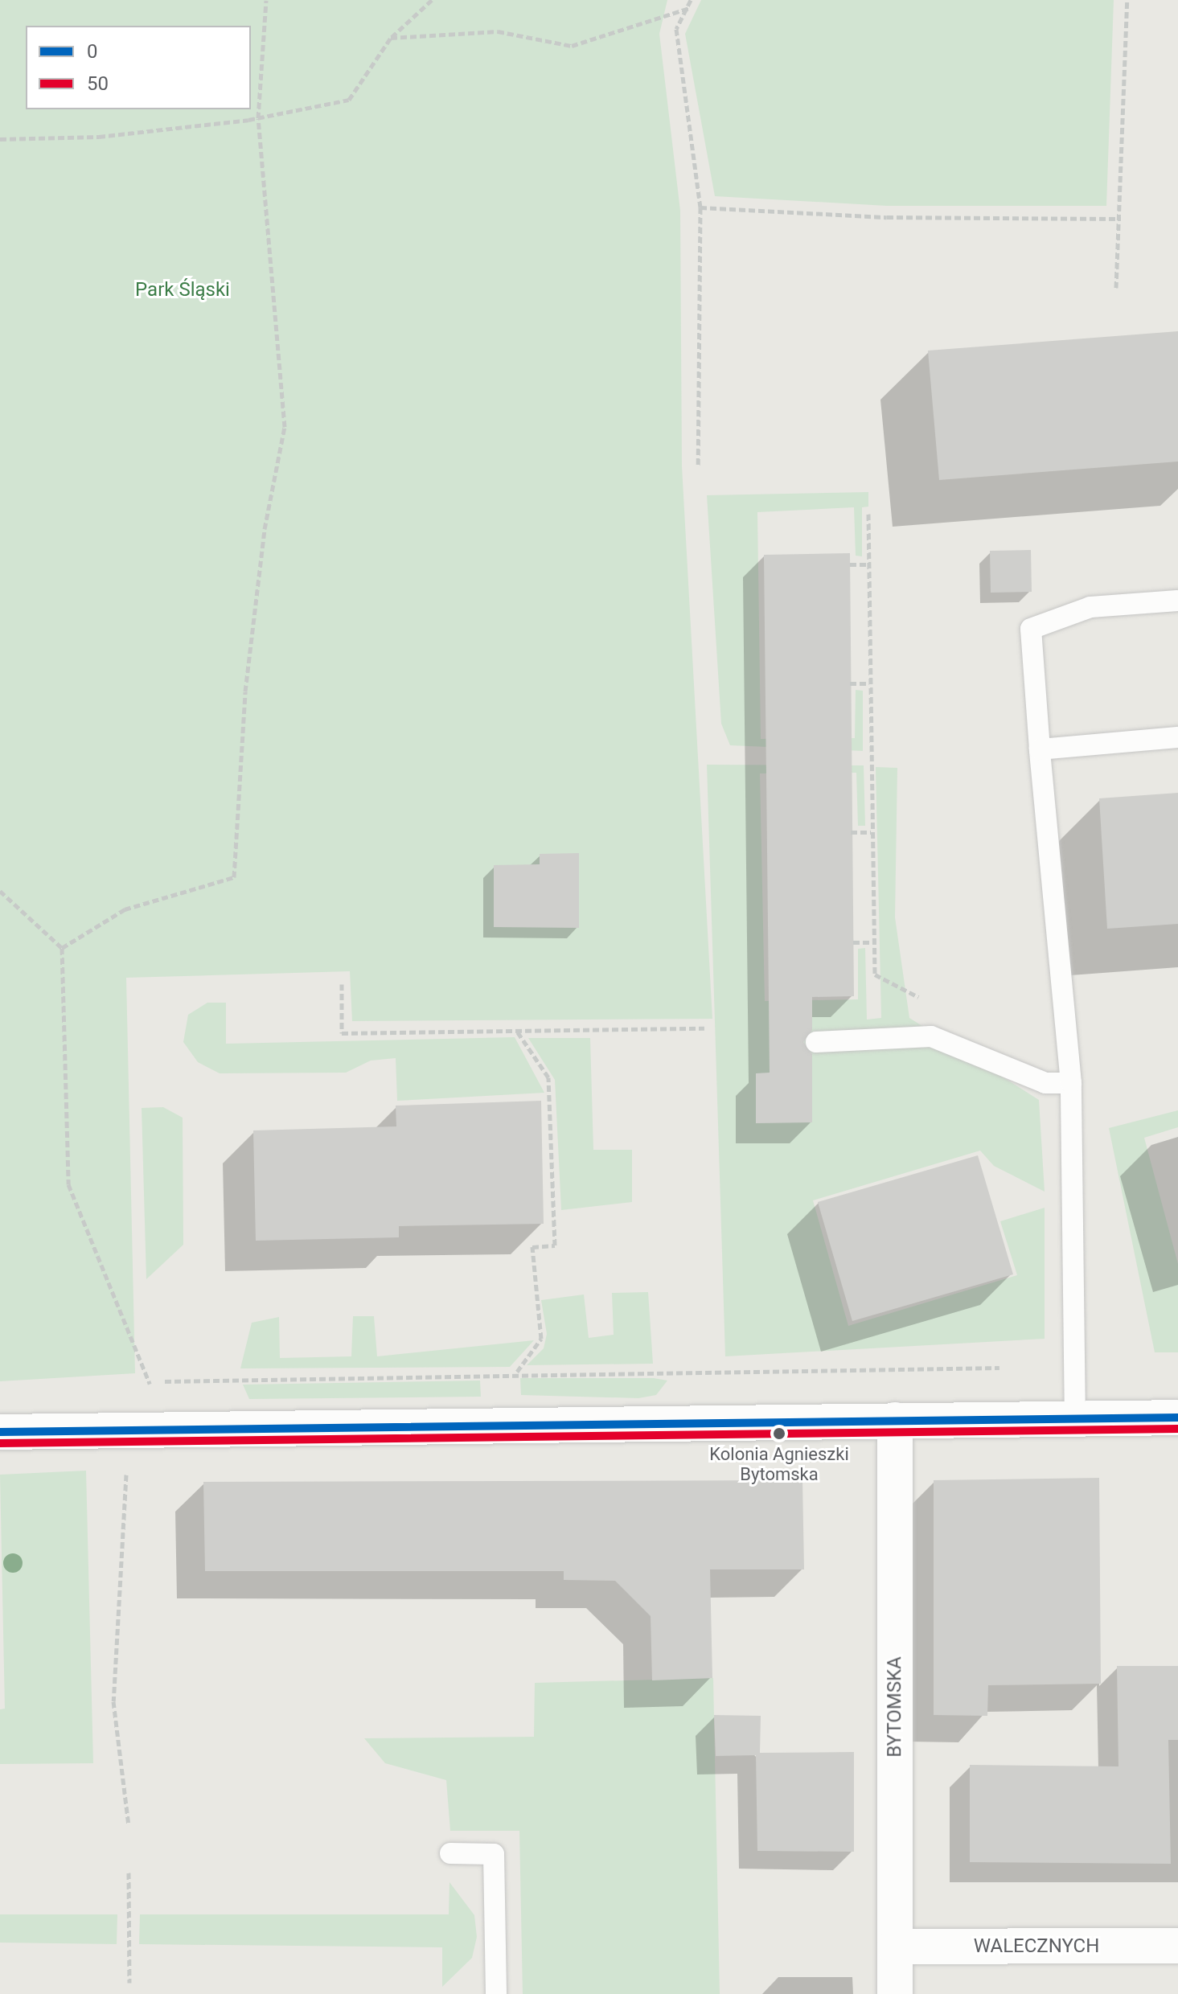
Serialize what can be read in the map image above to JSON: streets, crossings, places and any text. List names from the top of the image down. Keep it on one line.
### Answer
{"streets":{"street":["BYTOMSKA","WALECZNYCH"]},"crossings":[["BYTOMSKA","WALECZNYCH"]],"parks":["Park Śląski"],"places":["Kolonia Agnieszki Bytomska"],"lines":["transit line 0","transit line 50"],"legend":["0","50"]}
